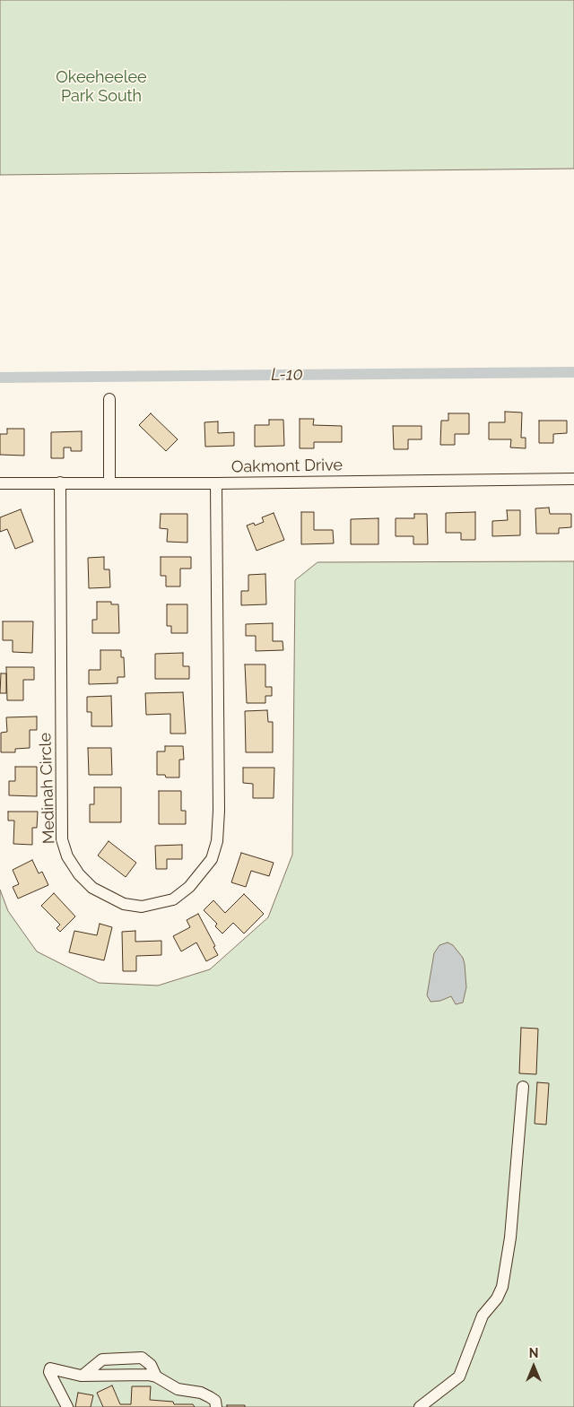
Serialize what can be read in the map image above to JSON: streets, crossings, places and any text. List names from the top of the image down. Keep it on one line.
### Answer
{"streets":{"street":["Oakmont Drive","Medinah Circle"]},"crossings":[["Oakmont Drive","Medinah Circle"]],"water":["L-10"],"parks":["Okeeheelee Park South"],"north":"top"}
